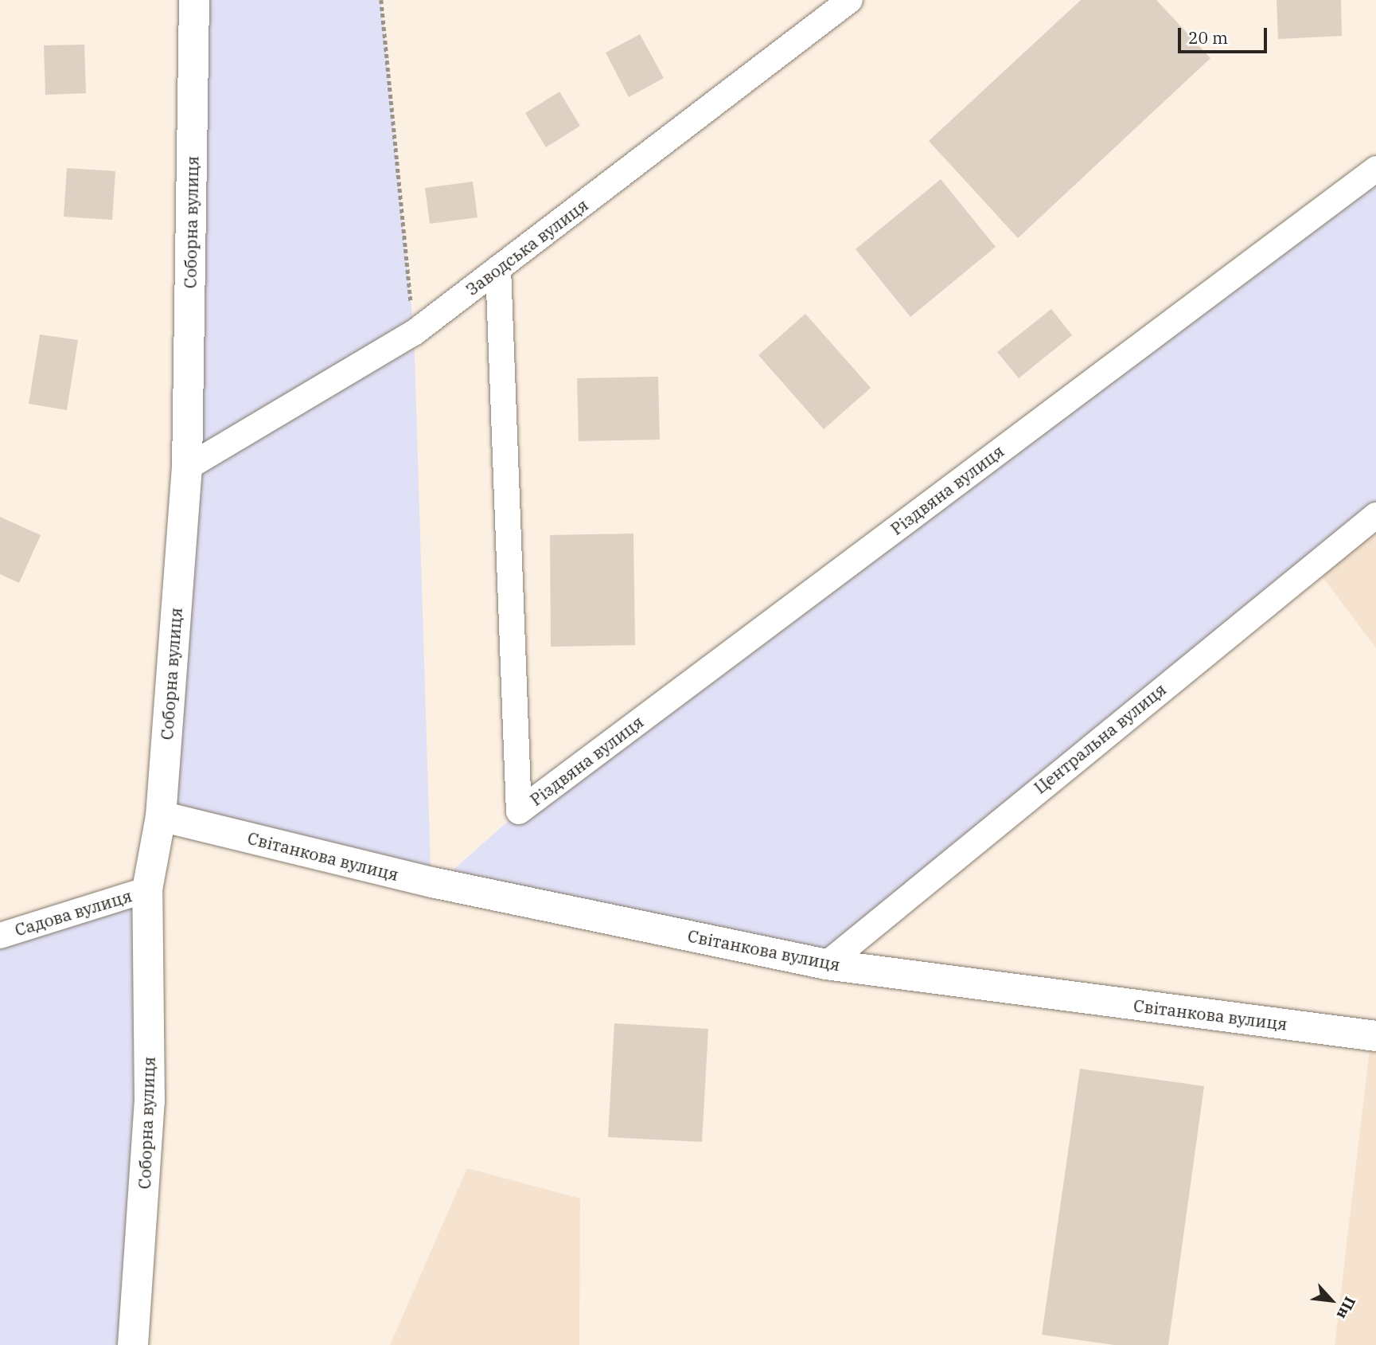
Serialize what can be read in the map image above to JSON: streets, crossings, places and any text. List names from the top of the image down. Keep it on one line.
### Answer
{"streets":{"main road":["Соборна вулиця","Світанкова вулиця"],"street":["Заводська вулиця","Різдвяна вулиця","Центральна вулиця","Садова вулиця"]},"crossings":[["Соборна вулиця","Заводська вулиця"],["Соборна вулиця","Світанкова вулиця"],["Соборна вулиця","Садова вулиця"],["Заводська вулиця","Різдвяна вулиця"],["Центральна вулиця","Світанкова вулиця"]],"scale_bar":"20 m","north":"bottom right"}
